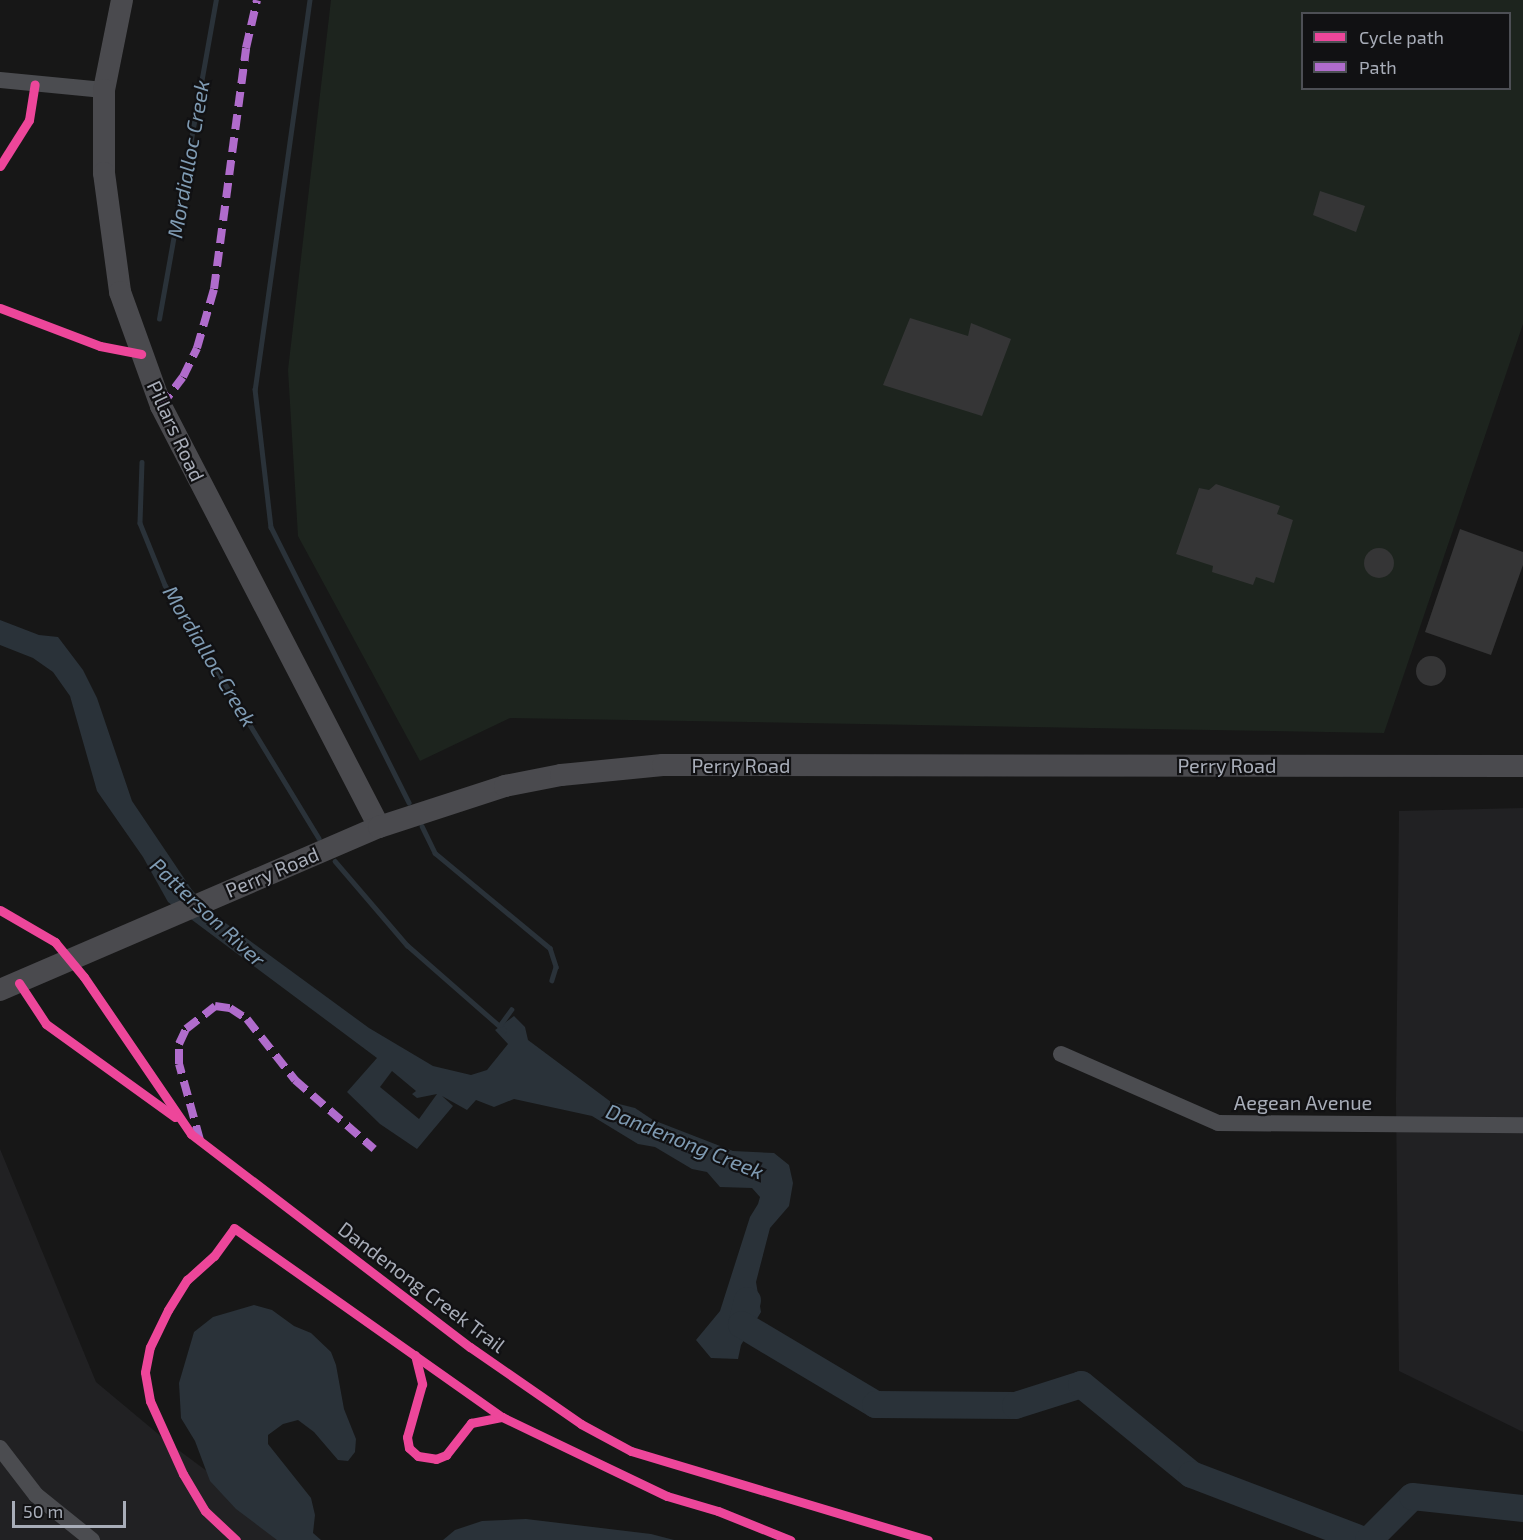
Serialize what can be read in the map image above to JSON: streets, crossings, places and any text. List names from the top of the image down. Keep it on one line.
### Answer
{"streets":{"main road":["Pillars Road","Perry Road"],"street":["Aegean Avenue"],"cycle path":["Dandenong Creek Trail"]},"crossings":[["Pillars Road","Perry Road"]],"water":["Mordialloc Creek","Patterson River","Dandenong Creek"],"legend":["Cycle path","Path"],"scale_bar":"50 m"}
